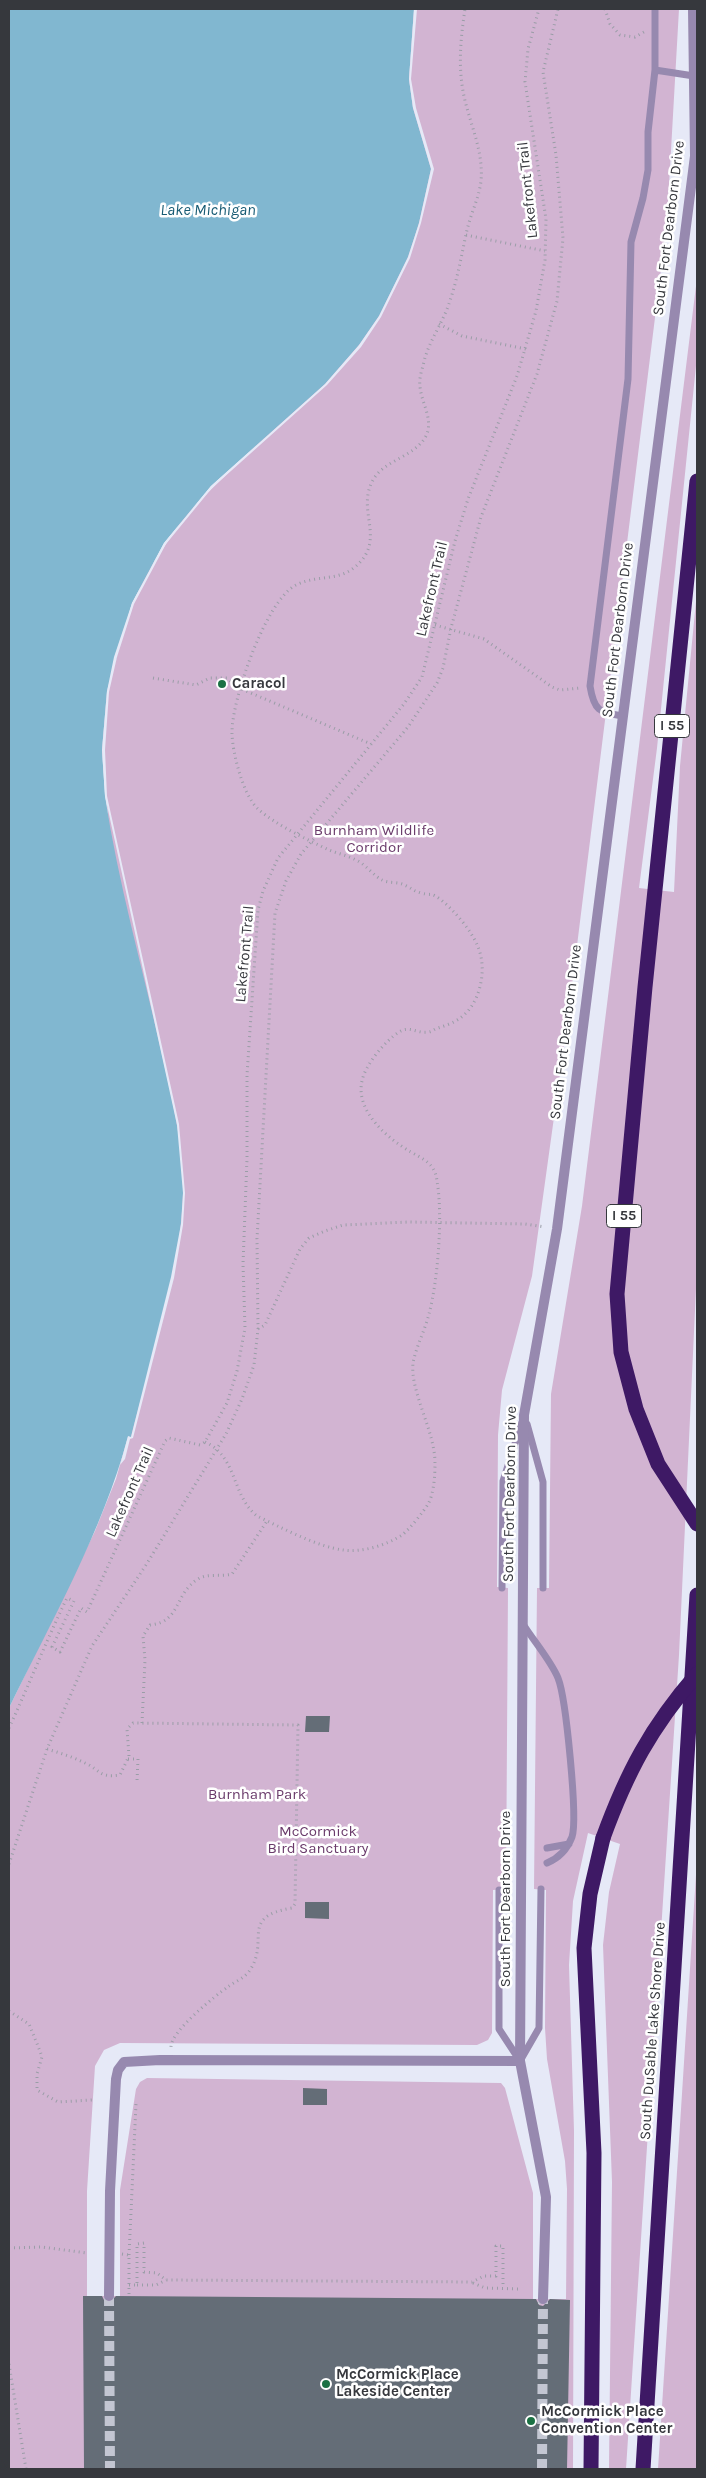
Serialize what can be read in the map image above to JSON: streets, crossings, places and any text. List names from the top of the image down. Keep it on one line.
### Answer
{"streets":{"highway":["I 55","South DuSable Lake Shore Drive"],"street":["South Fort Dearborn Drive"],"path":["Lakefront Trail"]},"water":["Lake Michigan"],"parks":["Burnham Wildlife Corridor","Burnham Park","McCormick Bird Sanctuary"],"places":["Caracol","McCormick Place Lakeside Center","McCormick Place Convention Center"]}
